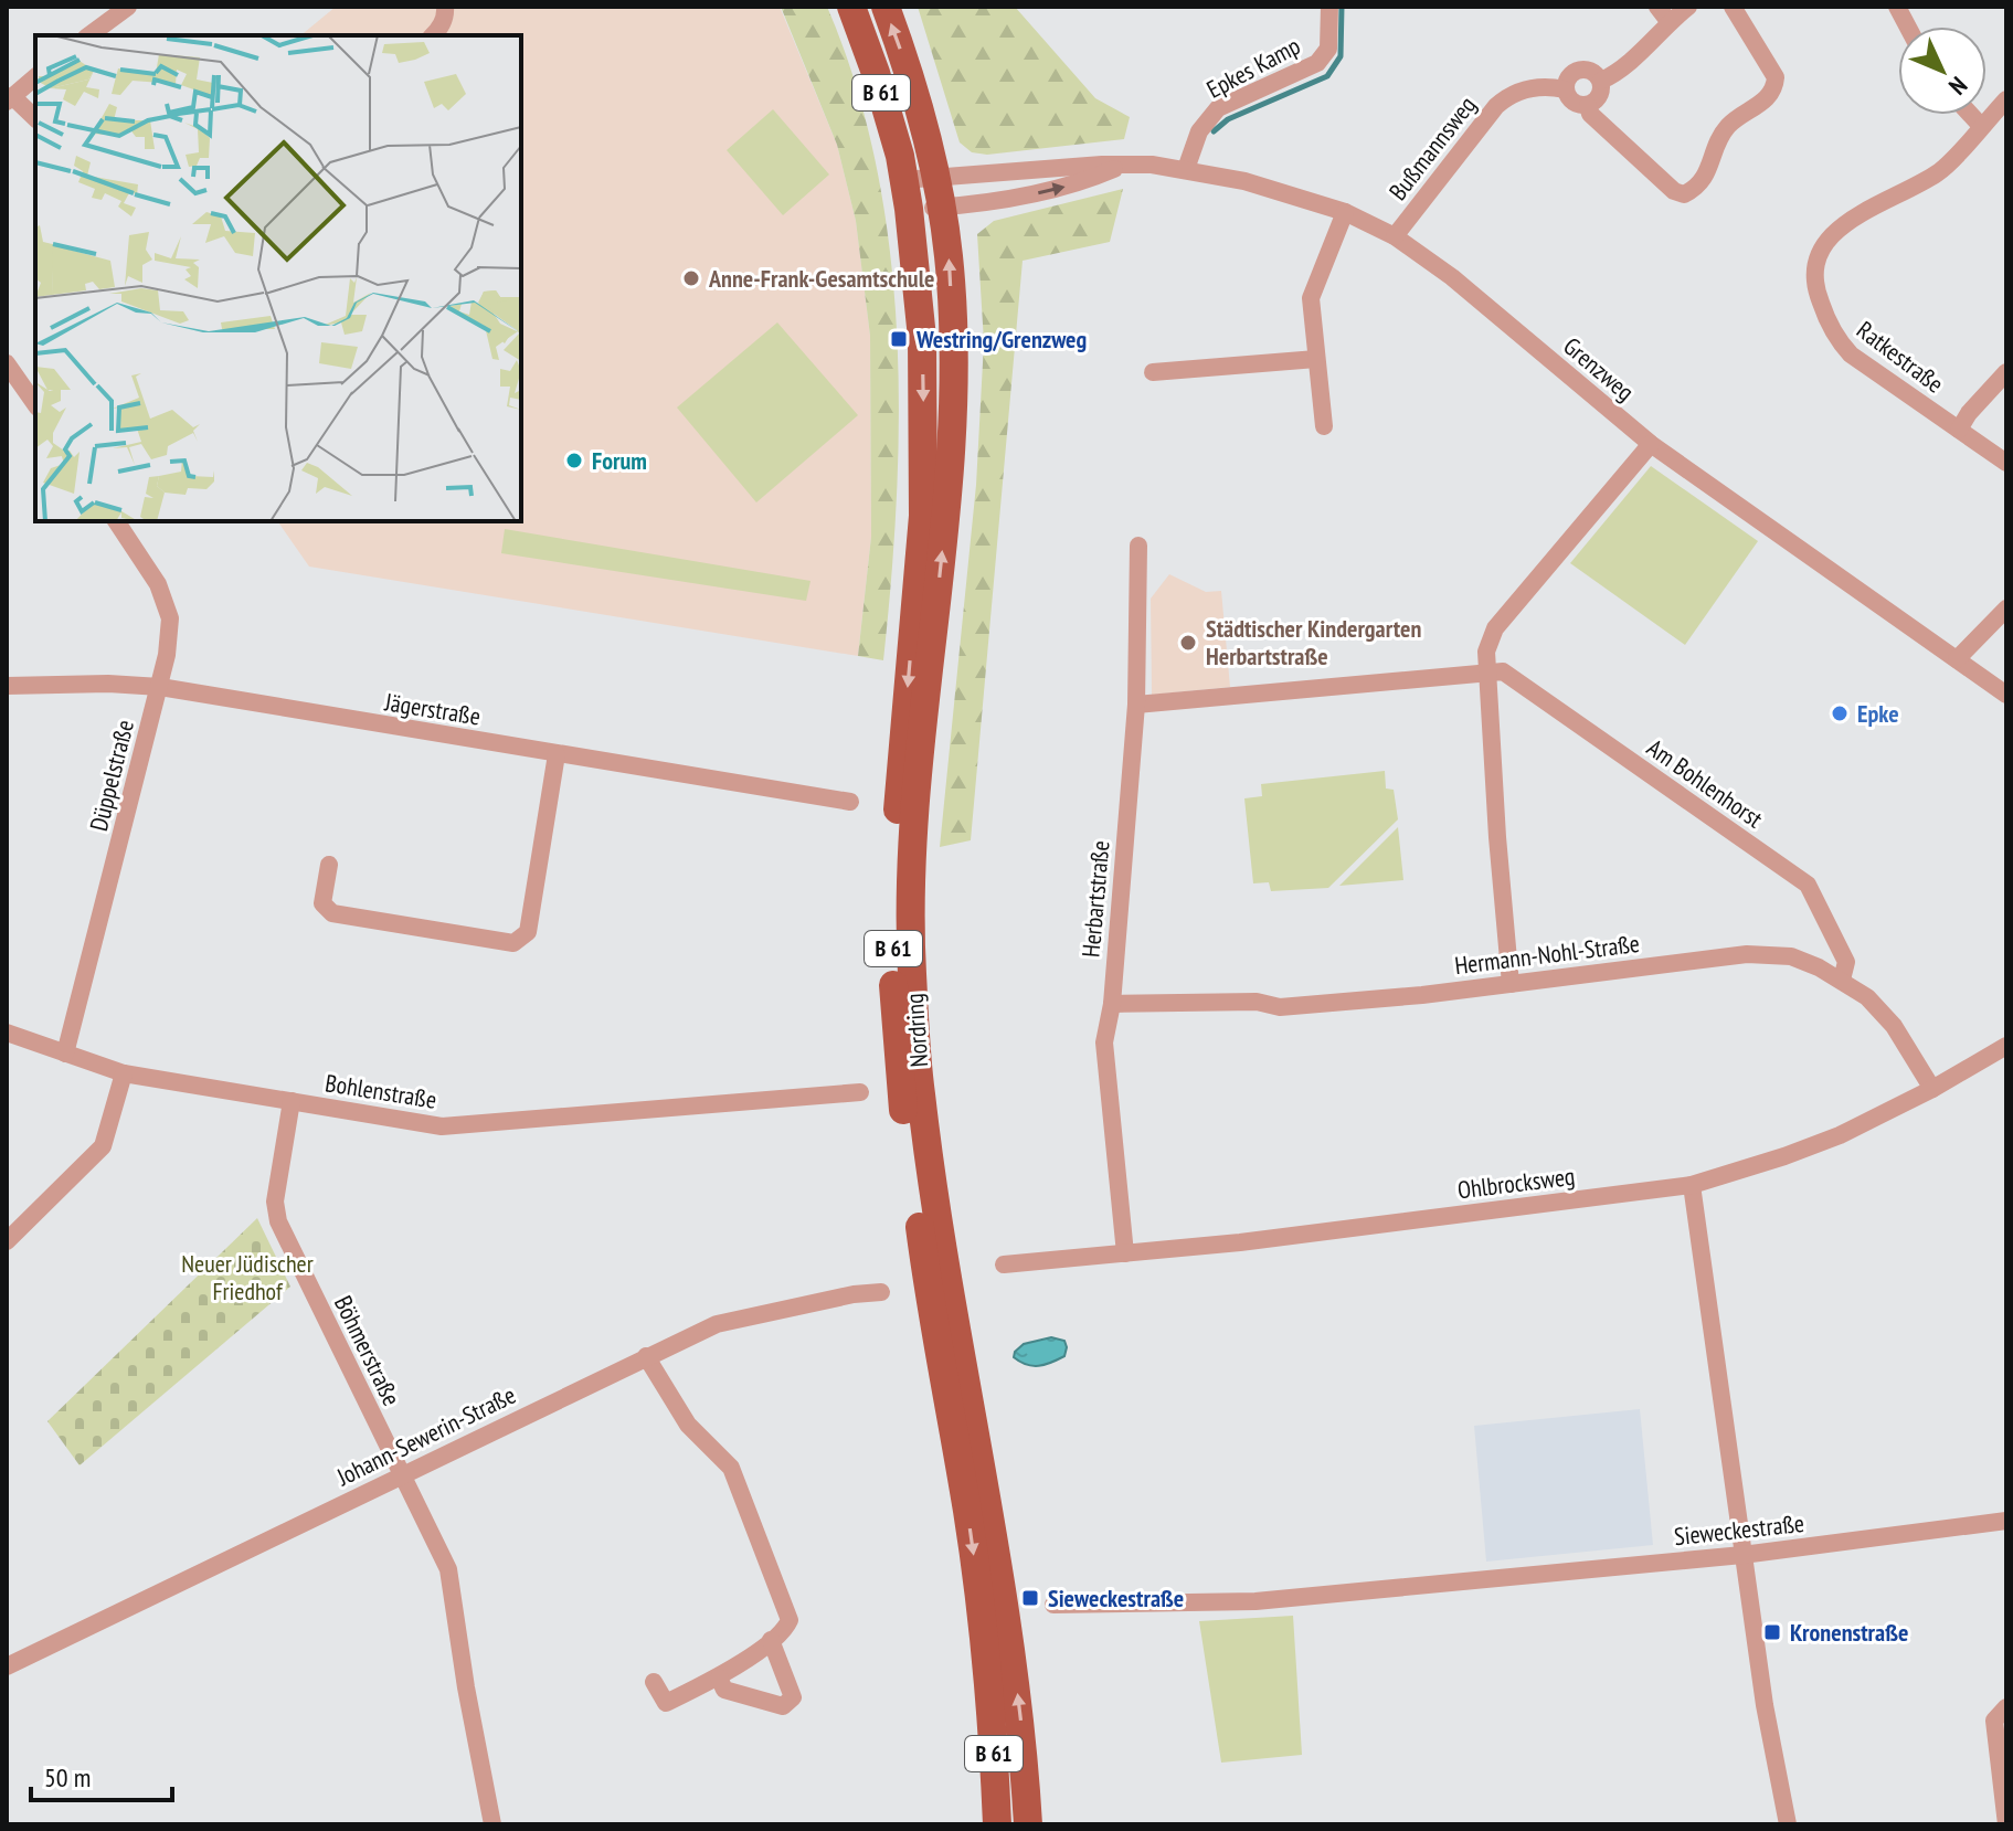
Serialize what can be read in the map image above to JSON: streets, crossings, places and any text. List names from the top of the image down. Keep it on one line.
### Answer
{"streets":{"main road":["B 61","Nordring"],"street":["Epkes Kamp","Bußmannsweg","Ratkestraße","Grenzweg","Jägerstraße","Düppelstraße","Am Bohlenhorst","Herbartstraße","Hermann-Nohl-Straße","Bohlenstraße","Ohlbrocksweg","Böhmerstraße","Johann-Sewerin-Straße","Sieweckestraße"]},"crossings":[["Epkes Kamp","Grenzweg"],["B 61","Grenzweg"],["B 61","Nordring"],["Bußmannsweg","Grenzweg"],["Grenzweg","Nordring"],["Jägerstraße","Düppelstraße"],["Düppelstraße","Bohlenstraße"],["Am Bohlenhorst","Herbartstraße"],["Am Bohlenhorst","Hermann-Nohl-Straße"],["Herbartstraße","Hermann-Nohl-Straße"],["Herbartstraße","Ohlbrocksweg"],["Hermann-Nohl-Straße","Ohlbrocksweg"],["Bohlenstraße","Böhmerstraße"],["Böhmerstraße","Johann-Sewerin-Straße"]],"parks":["Neuer Jüdischer Friedhof"],"places":{"other":["Anne-Frank-Gesamtschule","Forum","Städtischer Kindergarten Herbartstraße","Epke"],"transit":["Westring/Grenzweg","Sieweckestraße","Kronenstraße"]},"scale_bar":"50 m","north":"bottom right"}
